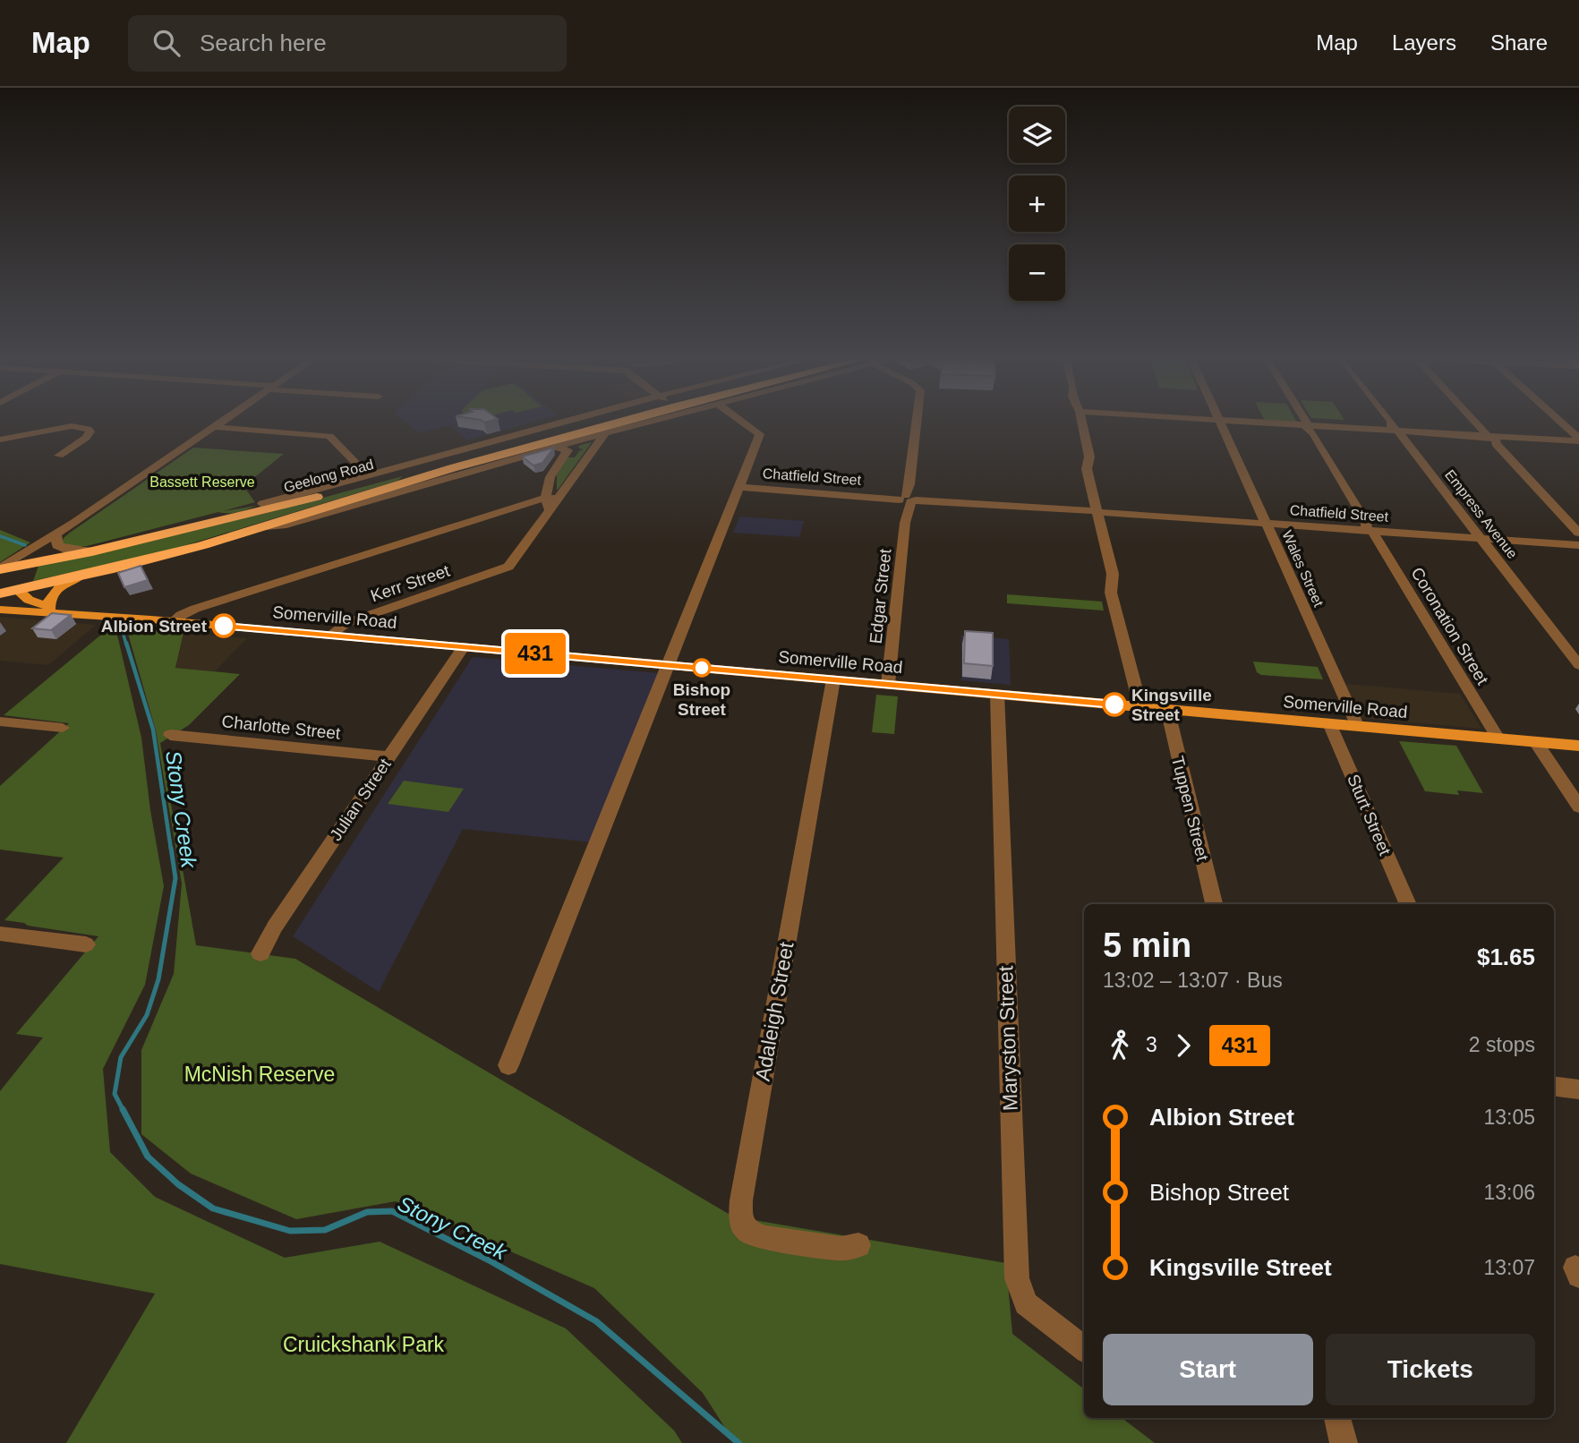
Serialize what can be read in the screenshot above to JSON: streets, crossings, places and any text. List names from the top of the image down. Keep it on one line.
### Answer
{"streets":{"highway":["Geelong Road"],"main road":["Somerville Road"],"street":["Chatfield Street","Empress Avenue","Wales Street","Kerr Street","Edgar Street","Coronation Street","Charlotte Street","Julian Street","Tuppen Street","Sturt Street","Adaleigh Street","Maryston Street"]},"crossings":[["Geelong Road","Somerville Road"],["Chatfield Street","Empress Avenue"],["Chatfield Street","Wales Street"],["Chatfield Street","Edgar Street"],["Chatfield Street","Coronation Street"],["Wales Street","Somerville Road"],["Kerr Street","Somerville Road"],["Edgar Street","Somerville Road"],["Somerville Road","Coronation Street"],["Somerville Road","Julian Street"],["Somerville Road","Tuppen Street"],["Somerville Road","Sturt Street"],["Somerville Road","Adaleigh Street"],["Somerville Road","Maryston Street"],["Charlotte Street","Julian Street"]],"water":["Stony Creek"],"parks":["Bassett Reserve","McNish Reserve","Cruickshank Park"],"places":["Albion Street","Bishop Street","Kingsville Street"],"lines":["bus line 431"],"page":{"header":"Map","search":"Search here","nav":["Map","Layers","Share"],"on_map":"431","map_buttons":["+","−"],"heading":["5 min","13:02 – 13:07 · Bus","$1.65"],"legs":["3","431","2 stops"],"list":[{"name":"Albion Street","value":"13:05"},{"name":"Bishop Street","value":"13:06"},{"name":"Kingsville Street","value":"13:07"}],"buttons":["Start","Tickets"]}}
